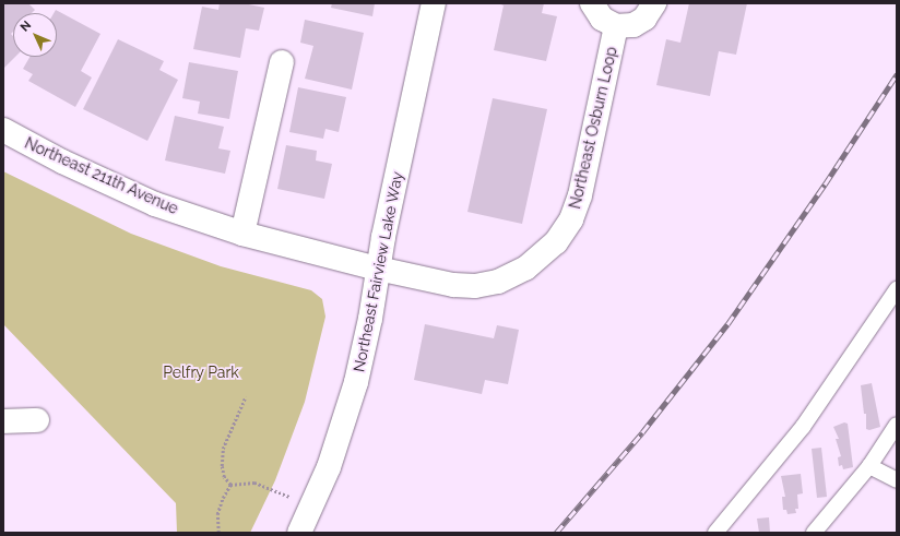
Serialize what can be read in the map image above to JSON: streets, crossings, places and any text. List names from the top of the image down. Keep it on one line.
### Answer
{"streets":{"street":["Northeast Osburn Loop","Northeast 211th Avenue","Northeast Fairview Lake Way"]},"crossings":[["Northeast Osburn Loop","Northeast 211th Avenue"],["Northeast Osburn Loop","Northeast Fairview Lake Way"],["Northeast 211th Avenue","Northeast Fairview Lake Way"]],"parks":["Pelfry Park"],"north":"top left"}
